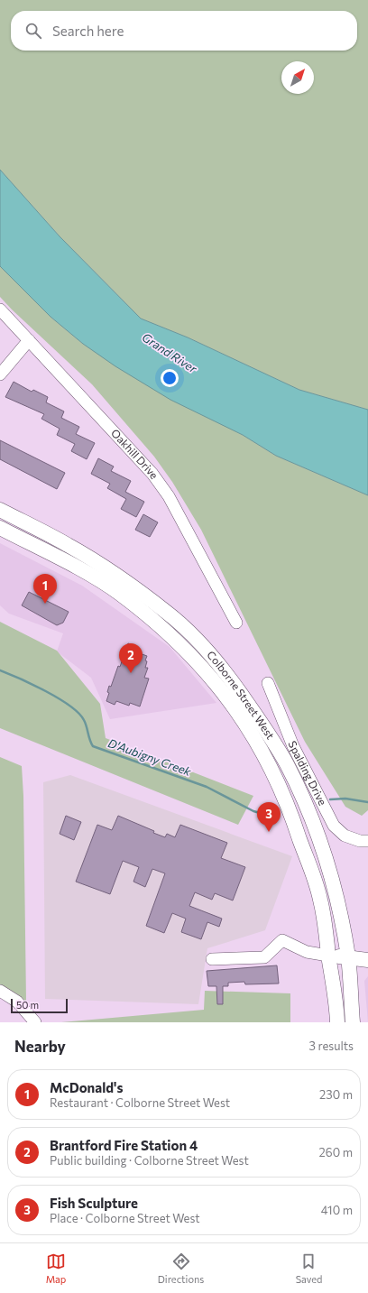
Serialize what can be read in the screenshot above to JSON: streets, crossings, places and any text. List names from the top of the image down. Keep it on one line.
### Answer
{"streets":{"main road":["Colborne Street West"],"street":["Oakhill Drive","Spalding Drive"]},"water":["Grand River","D'Aubigny Creek"],"scale_bar":"50 m","north":"top right","page":{"search":"Search here","pins":["1","2","3"],"scale":"50 m","heading":["Nearby","3 results"],"list":[{"mark":"1","name":"McDonald's","note":"Restaurant · Colborne Street West","value":"230 m"},{"mark":"2","name":"Brantford Fire Station 4","note":"Public building · Colborne Street West","value":"260 m"},{"mark":"3","name":"Fish Sculpture","note":"Place · Colborne Street West","value":"410 m"}],"nav":["Map","Directions","Saved"]}}
